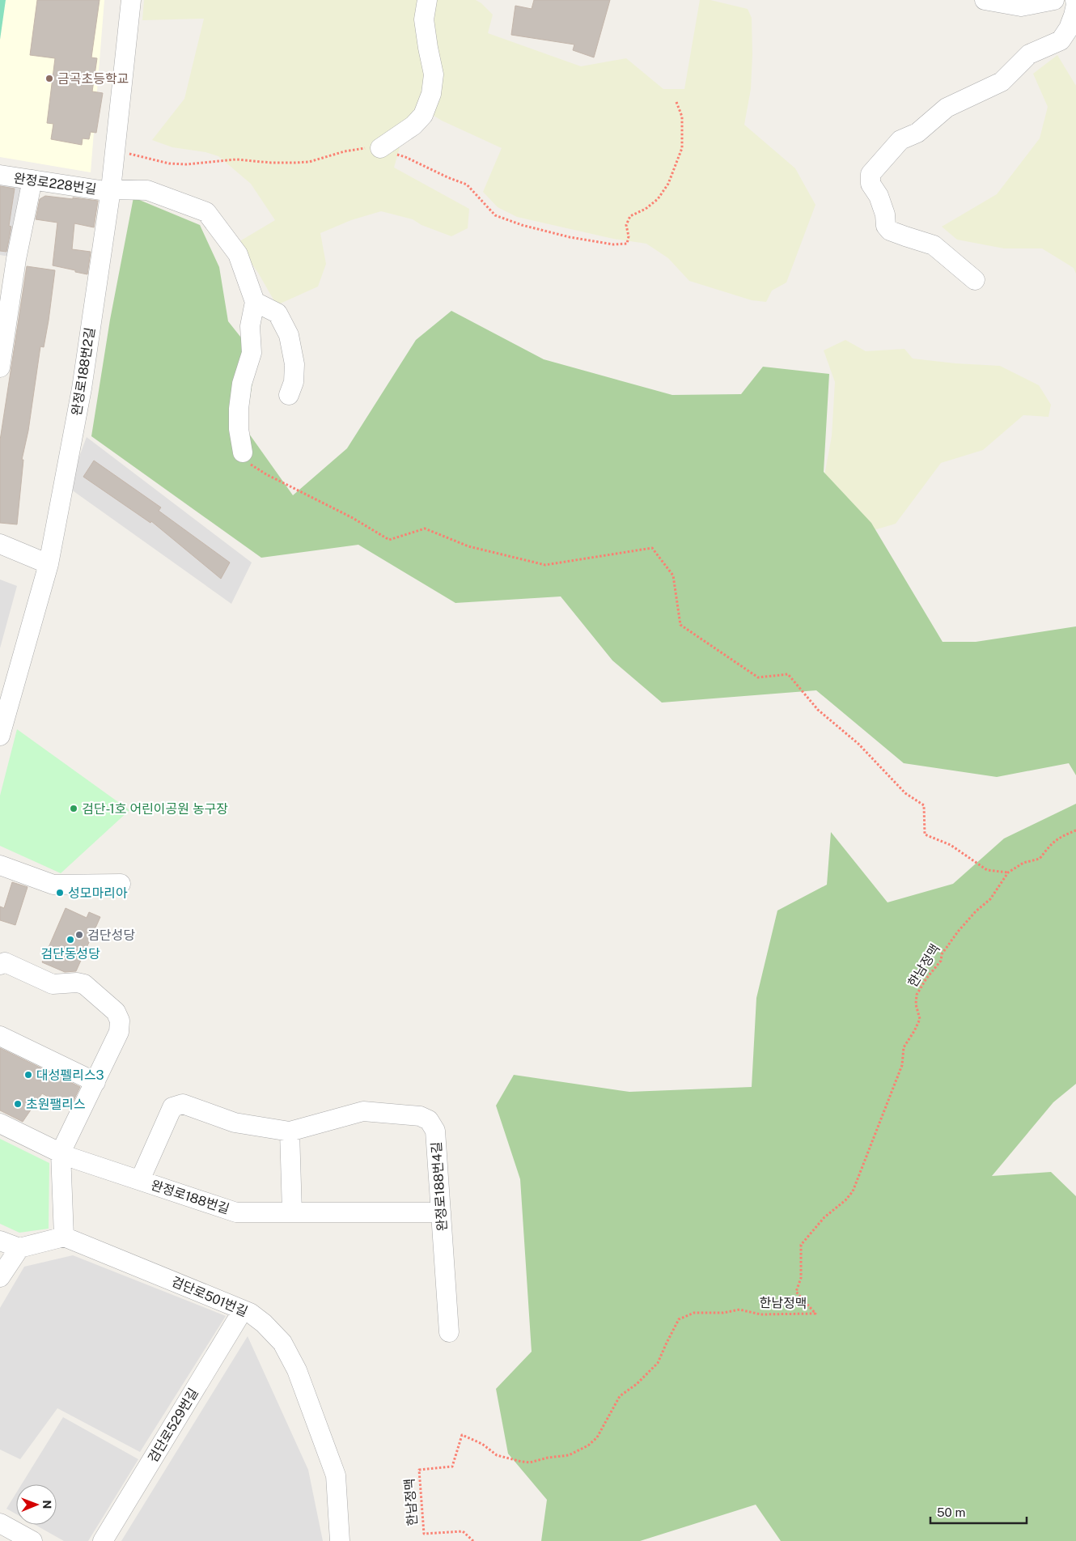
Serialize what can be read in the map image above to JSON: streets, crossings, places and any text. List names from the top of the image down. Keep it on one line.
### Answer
{"streets":{"street":["완정로228번길","완정로188번2길","완정로188번4길","완정로188번길","검단로501번길","검단로529번길"],"path":["한남정맥"]},"crossings":[["완정로228번길","완정로188번2길"],["완정로188번4길","완정로188번길"],["검단로501번길","검단로529번길"]],"places":["금곡초등학교","검단-1호 어린이공원 농구장","성모마리아","검단성당","검단동성당","대성펠리스3","초원팰리스"],"scale_bar":"50 m","north":"right"}
